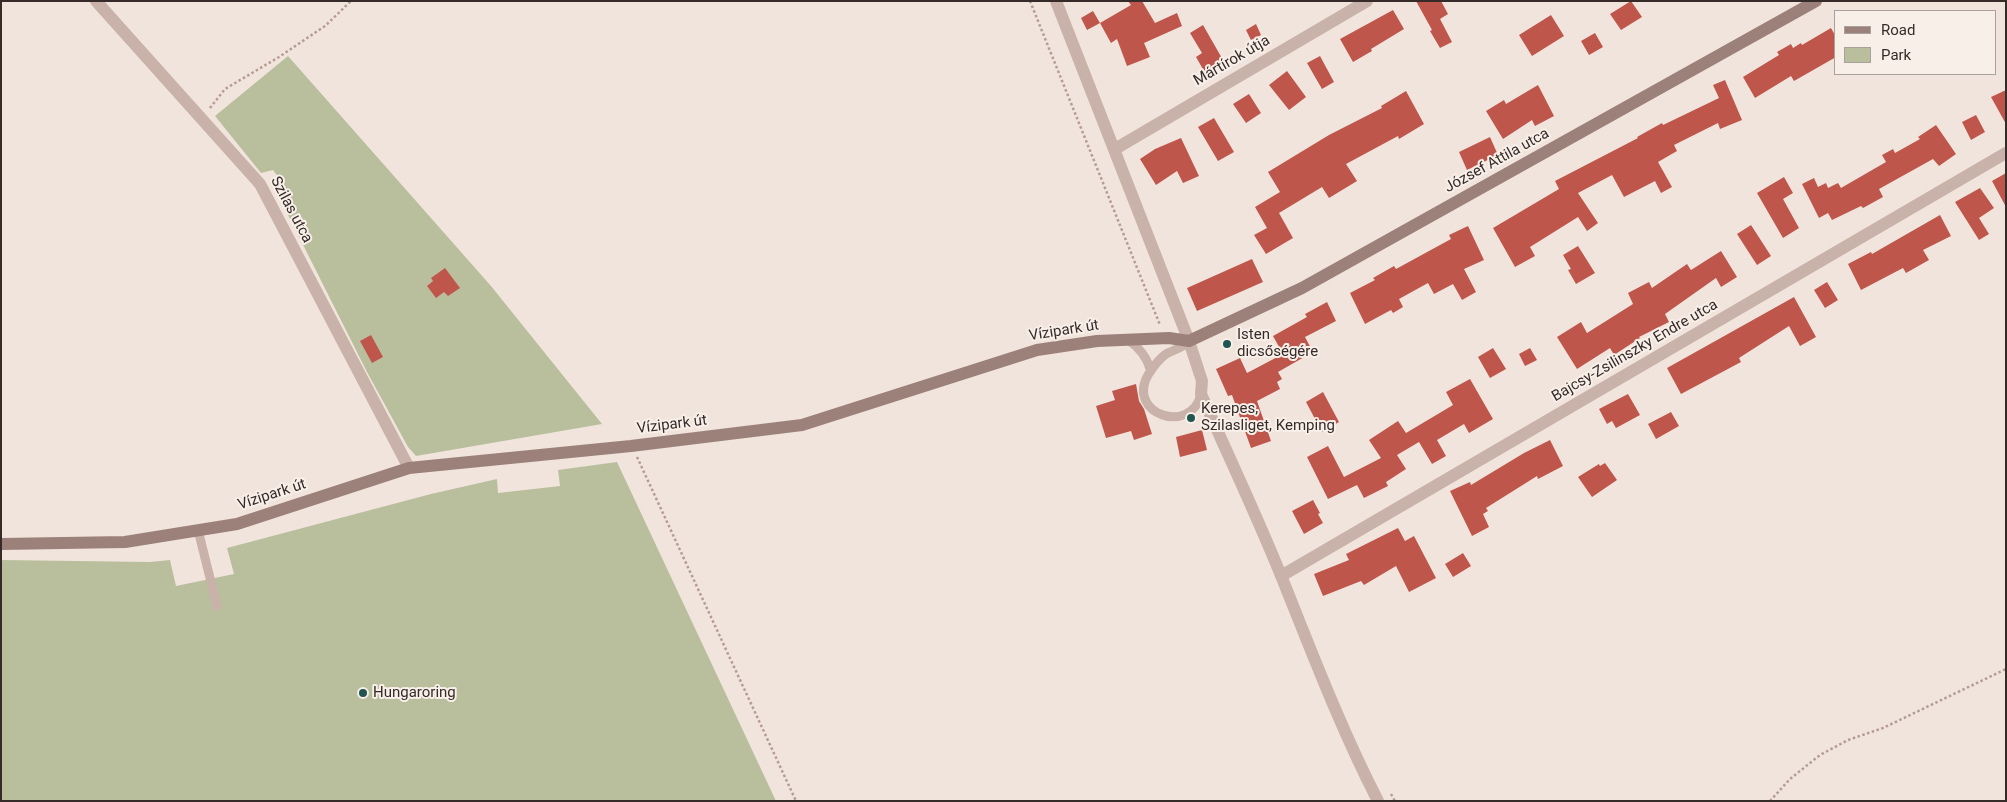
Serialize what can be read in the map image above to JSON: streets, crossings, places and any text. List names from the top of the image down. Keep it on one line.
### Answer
{"streets":{"street":["Mártírok útja","József Attila utca","Szilas utca","Vízipark út","Bajcsy-Zsilinszky Endre utca"]},"crossings":[["József Attila utca","Vízipark út"],["Szilas utca","Vízipark út"]],"places":["Isten dicsőségére","Kerepes, Szilasliget, Kemping","Hungaroring"],"legend":["Road","Park"]}
